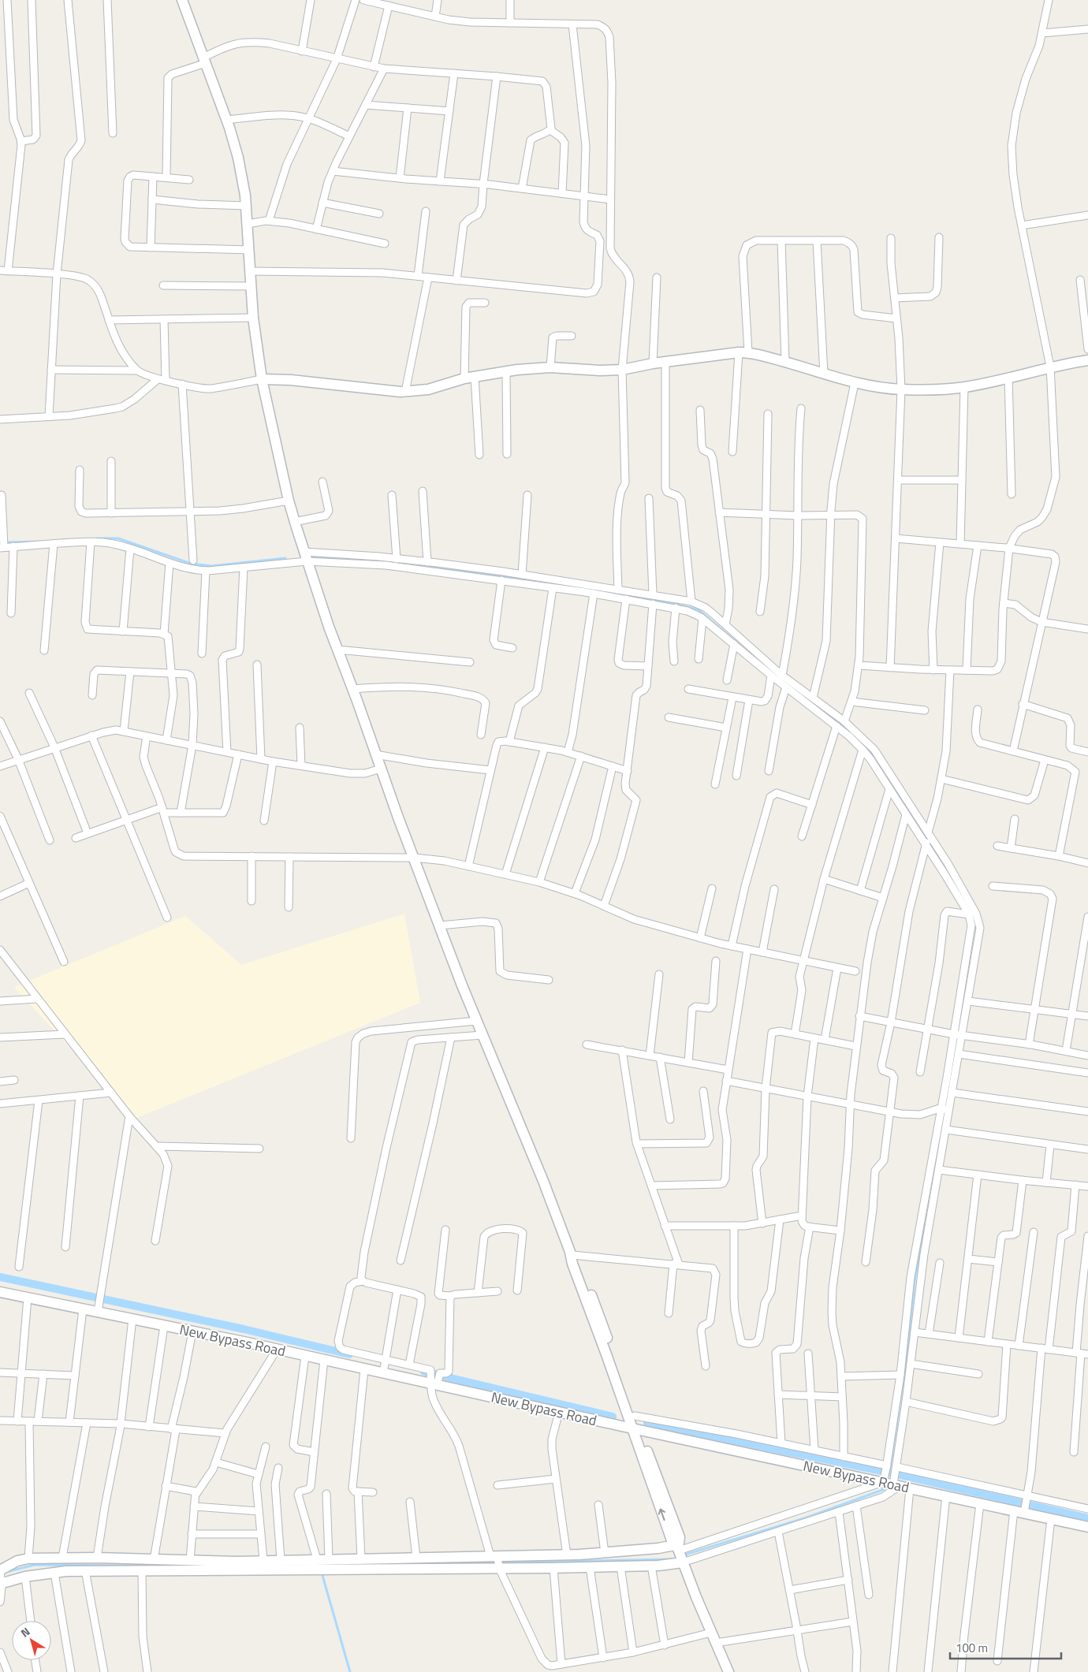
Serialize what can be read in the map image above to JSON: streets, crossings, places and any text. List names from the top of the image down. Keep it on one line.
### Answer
{"streets":{"street":["New Bypass Road"]},"scale_bar":"100 m","north":"top left"}
